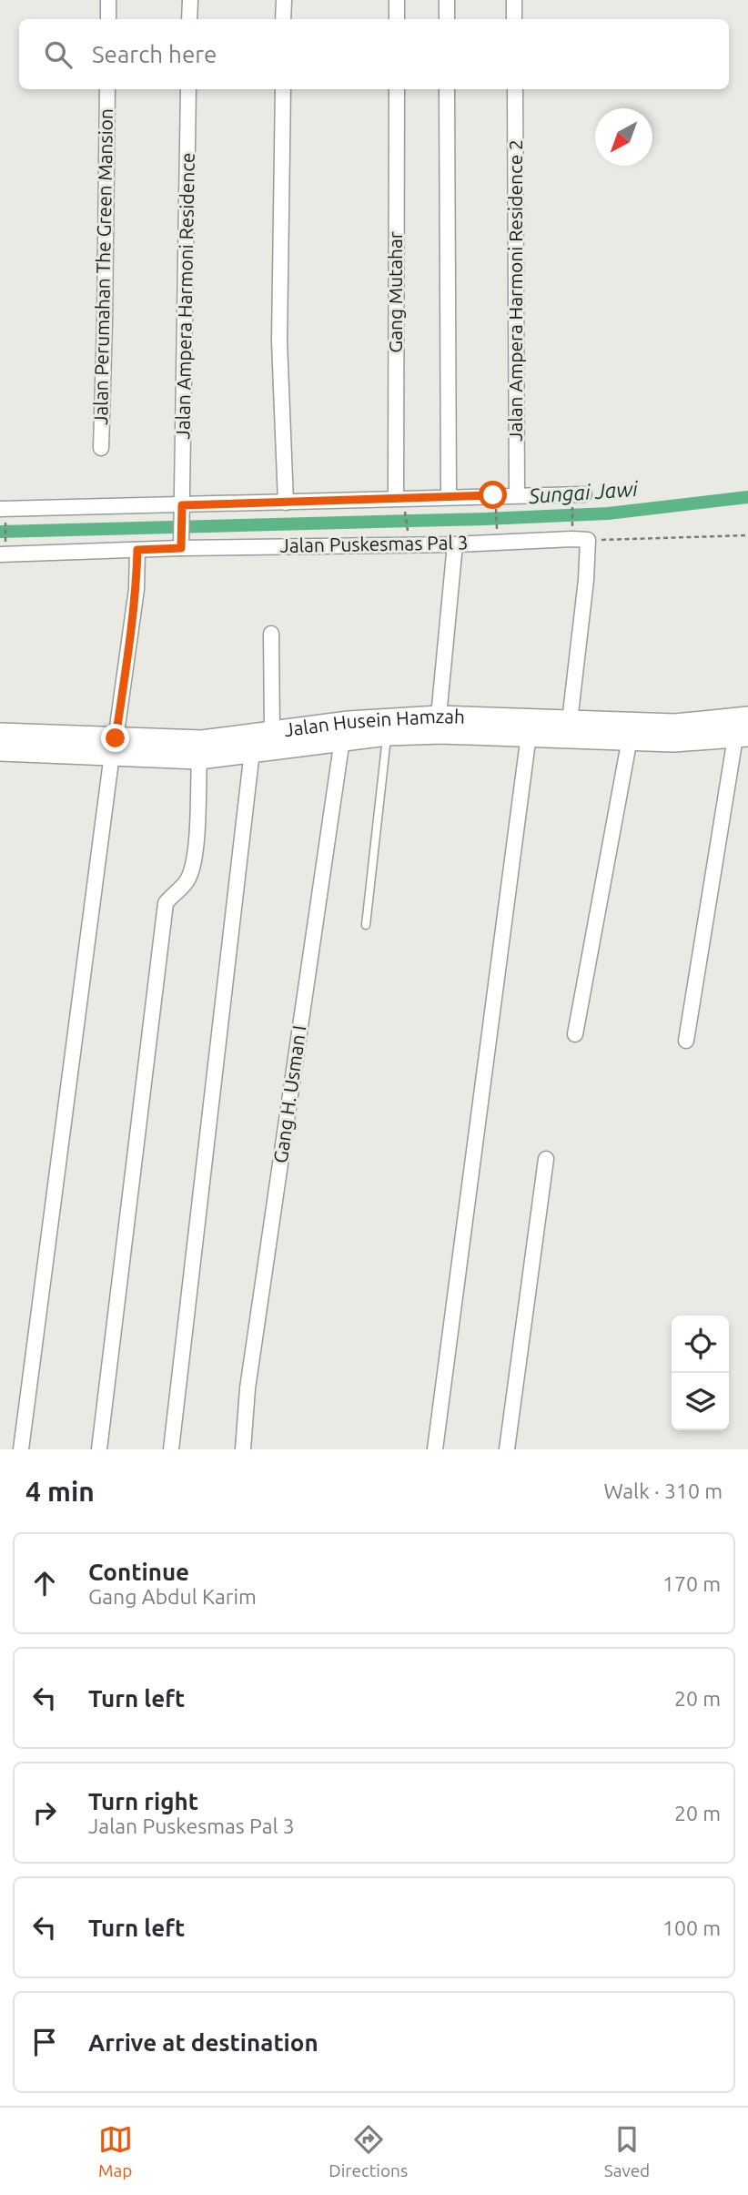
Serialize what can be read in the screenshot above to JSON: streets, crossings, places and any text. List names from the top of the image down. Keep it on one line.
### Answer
{"streets":{"street":["Jalan Perumahan The Green Mansion","Jalan Ampera Harmoni Residence 2","Gang Mutahar","Jalan Ampera Harmoni Residence","Jalan Puskesmas Pal 3","Jalan Husein Hamzah","Gang H. Usman I"]},"crossings":[["Jalan Ampera Harmoni Residence","Jalan Puskesmas Pal 3"],["Jalan Husein Hamzah","Gang H. Usman I"]],"water":["Sungai Jawi"],"north":"bottom left","page":{"search":"Search here","heading":["4 min","Walk · 310 m"],"list":[["Continue","Gang Abdul Karim","170 m"],["Turn left","20 m"],["Turn right","Jalan Puskesmas Pal 3","20 m"],["Turn left","100 m"],"Arrive at destination"],"nav":["Map","Directions","Saved"]}}
